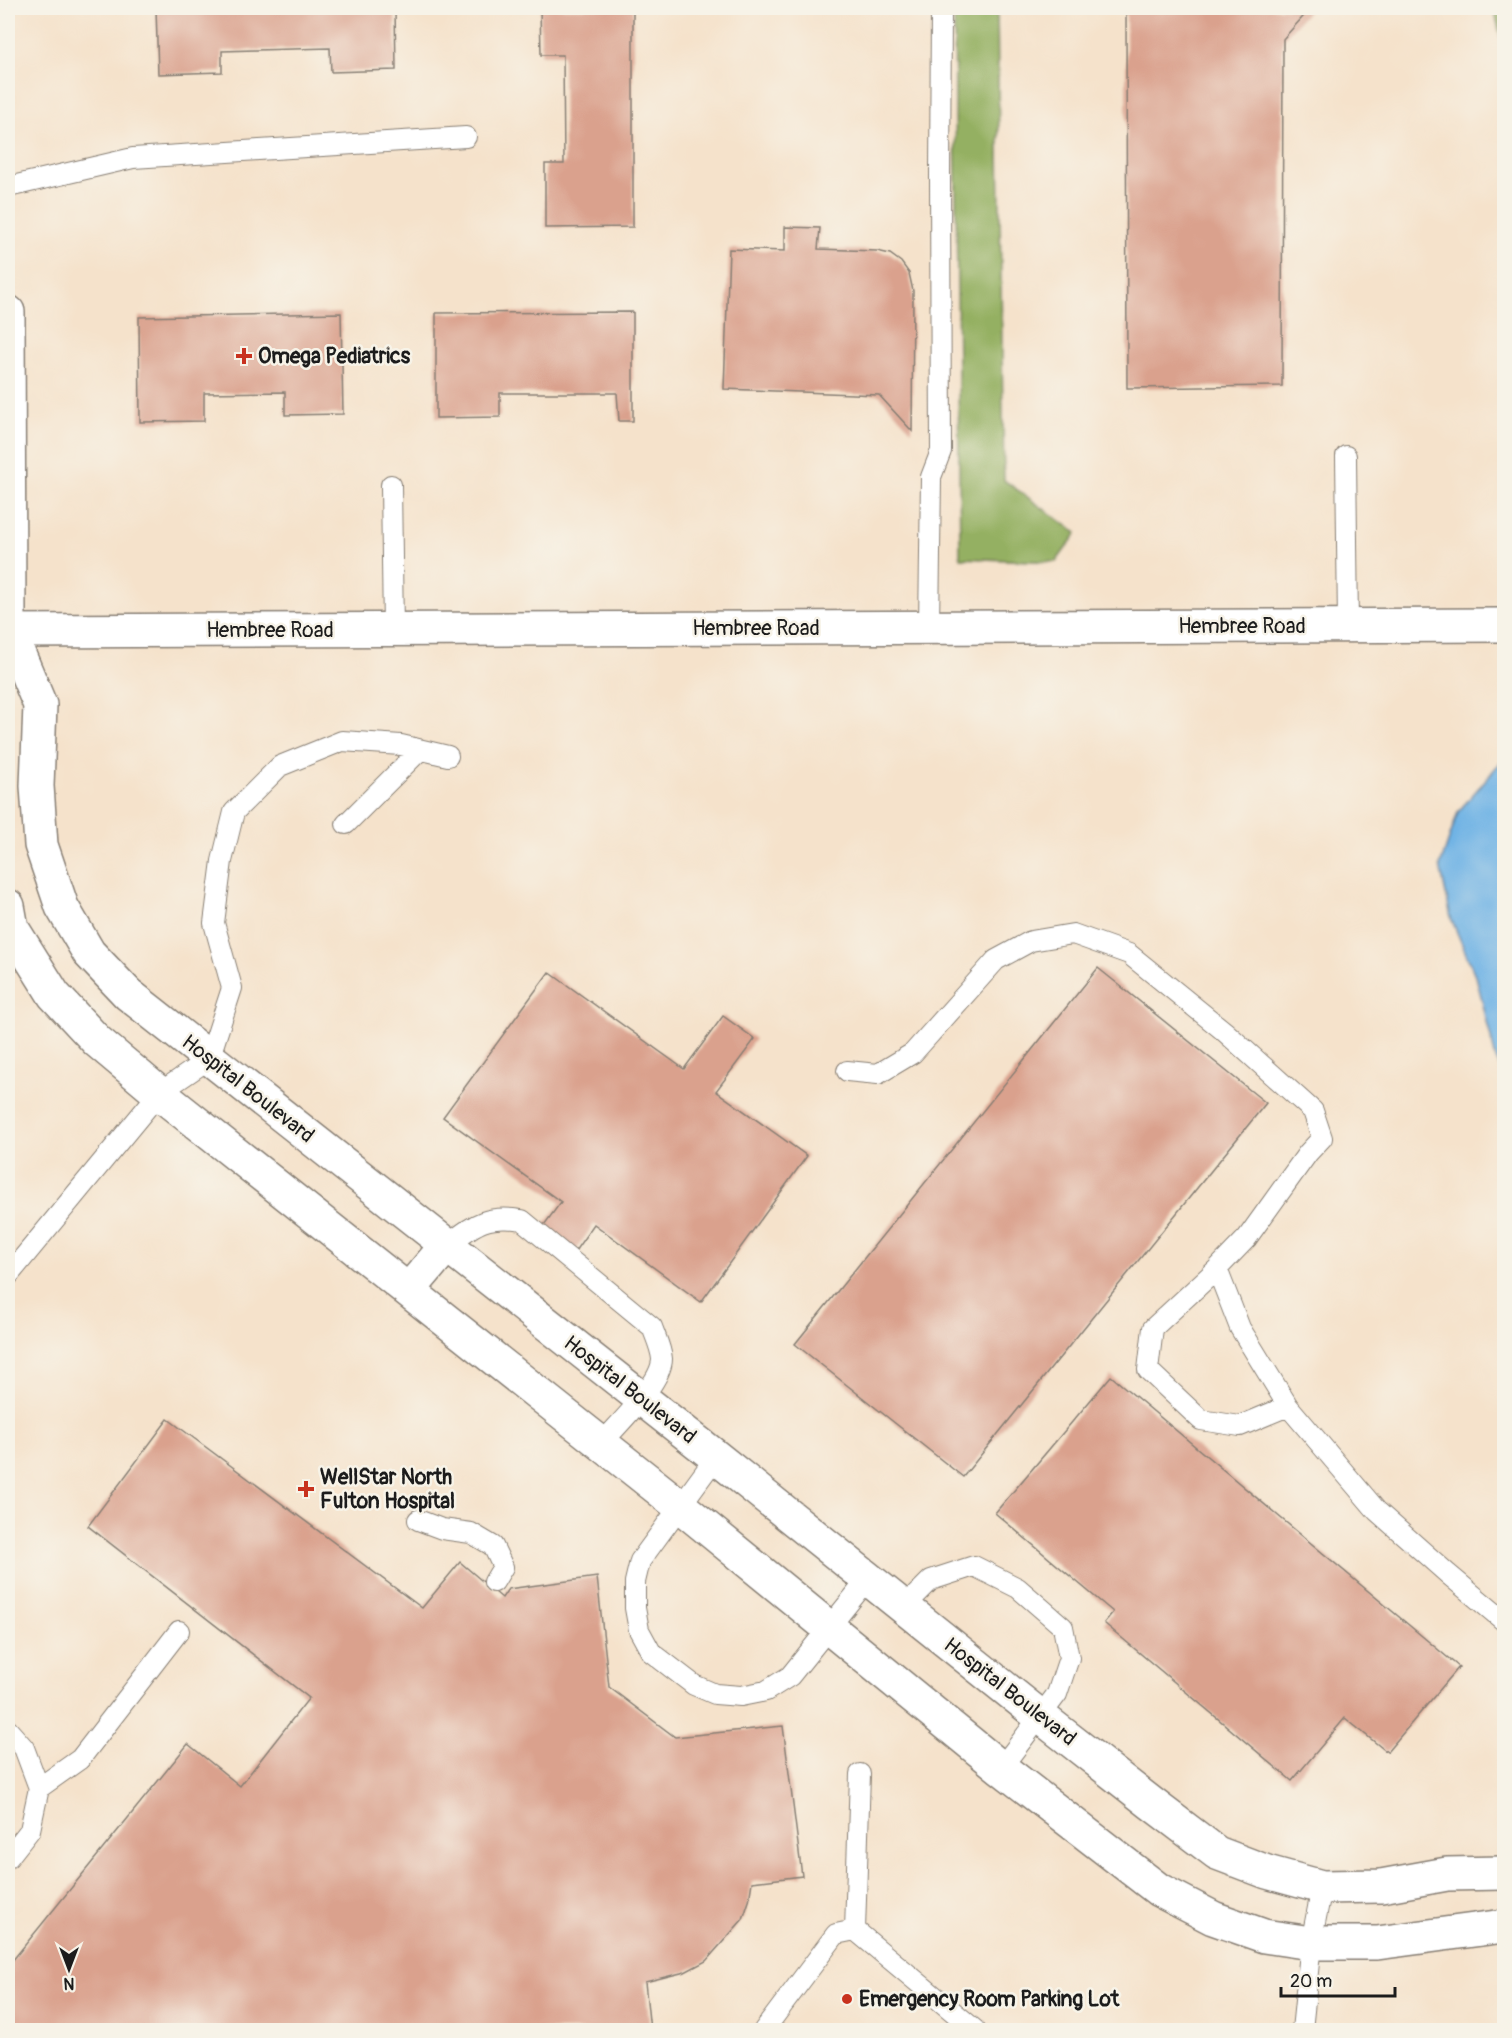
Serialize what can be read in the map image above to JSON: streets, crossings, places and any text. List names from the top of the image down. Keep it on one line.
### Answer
{"streets":{"street":["Hembree Road","Hospital Boulevard"]},"crossings":[["Hembree Road","Hospital Boulevard"]],"places":{"health":["Omega Pediatrics","WellStar North Fulton Hospital"],"other":["Emergency Room Parking Lot"]},"scale_bar":"20 m","north":"bottom"}
